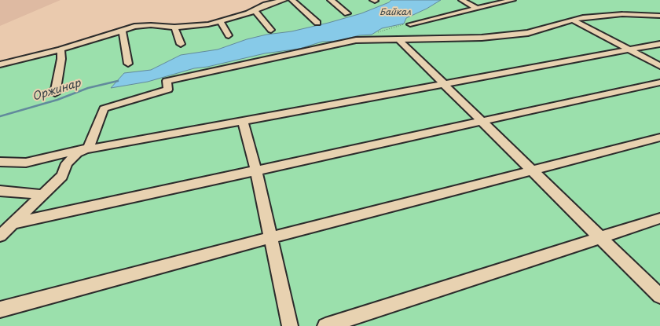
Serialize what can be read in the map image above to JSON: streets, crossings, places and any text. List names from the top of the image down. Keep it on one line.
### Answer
{"water":["Байкал","Оржинар"]}
